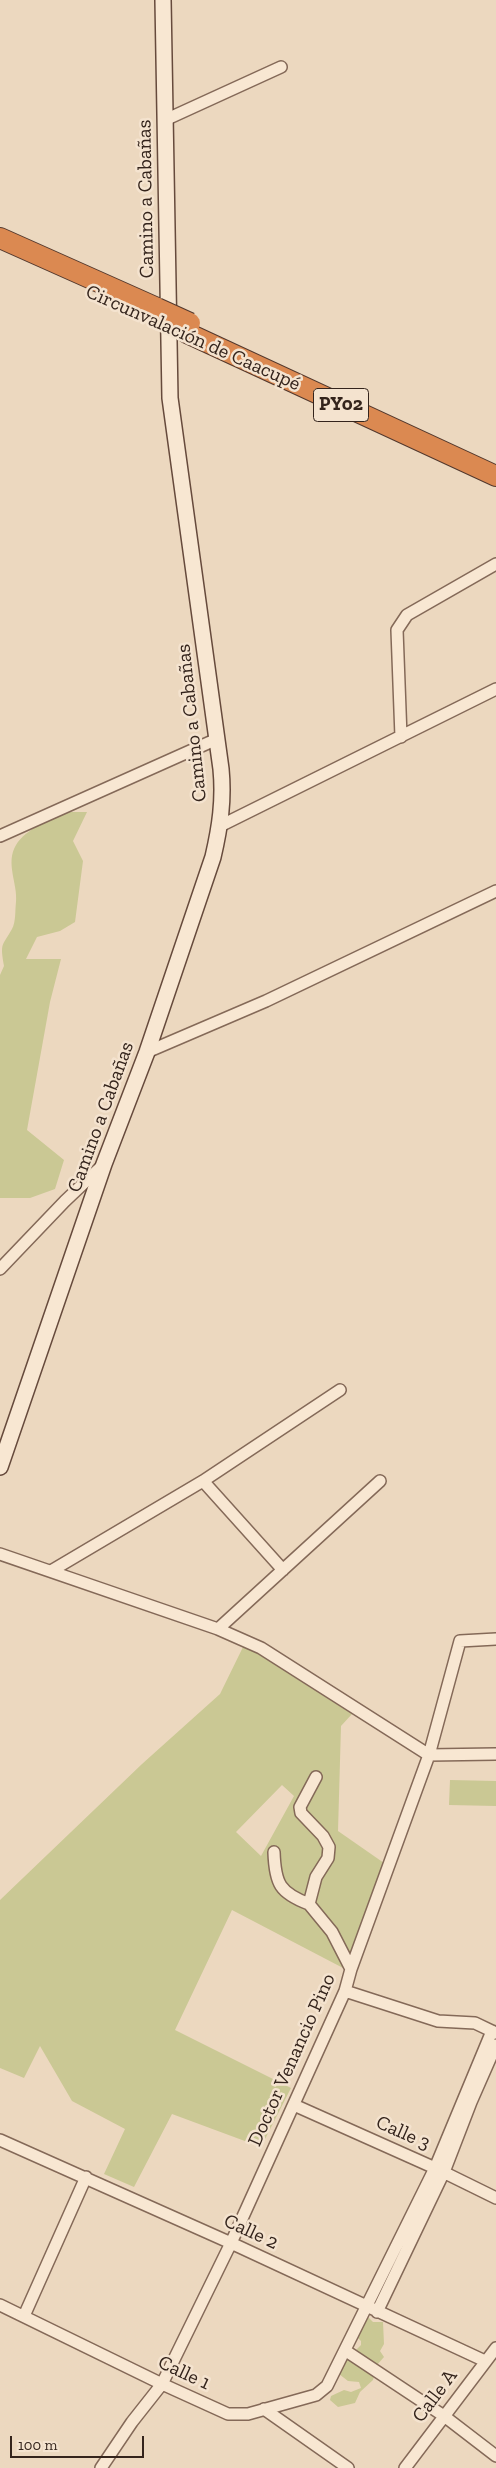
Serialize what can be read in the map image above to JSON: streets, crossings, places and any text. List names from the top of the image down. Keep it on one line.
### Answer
{"streets":{"highway":["Circunvalación de Caacupé","PY02"],"street":["Camino a Cabañas","Doctor Venancio Pino","Calle 3","Calle 2","Calle 1","Calle A"]},"crossings":[["Doctor Venancio Pino","Calle 3"],["Doctor Venancio Pino","Calle 2"],["Doctor Venancio Pino","Calle 1"],["Calle 3","Calle 1"],["Calle 2","Calle 1"],["Calle 2","Calle A"]],"scale_bar":"100 m"}
